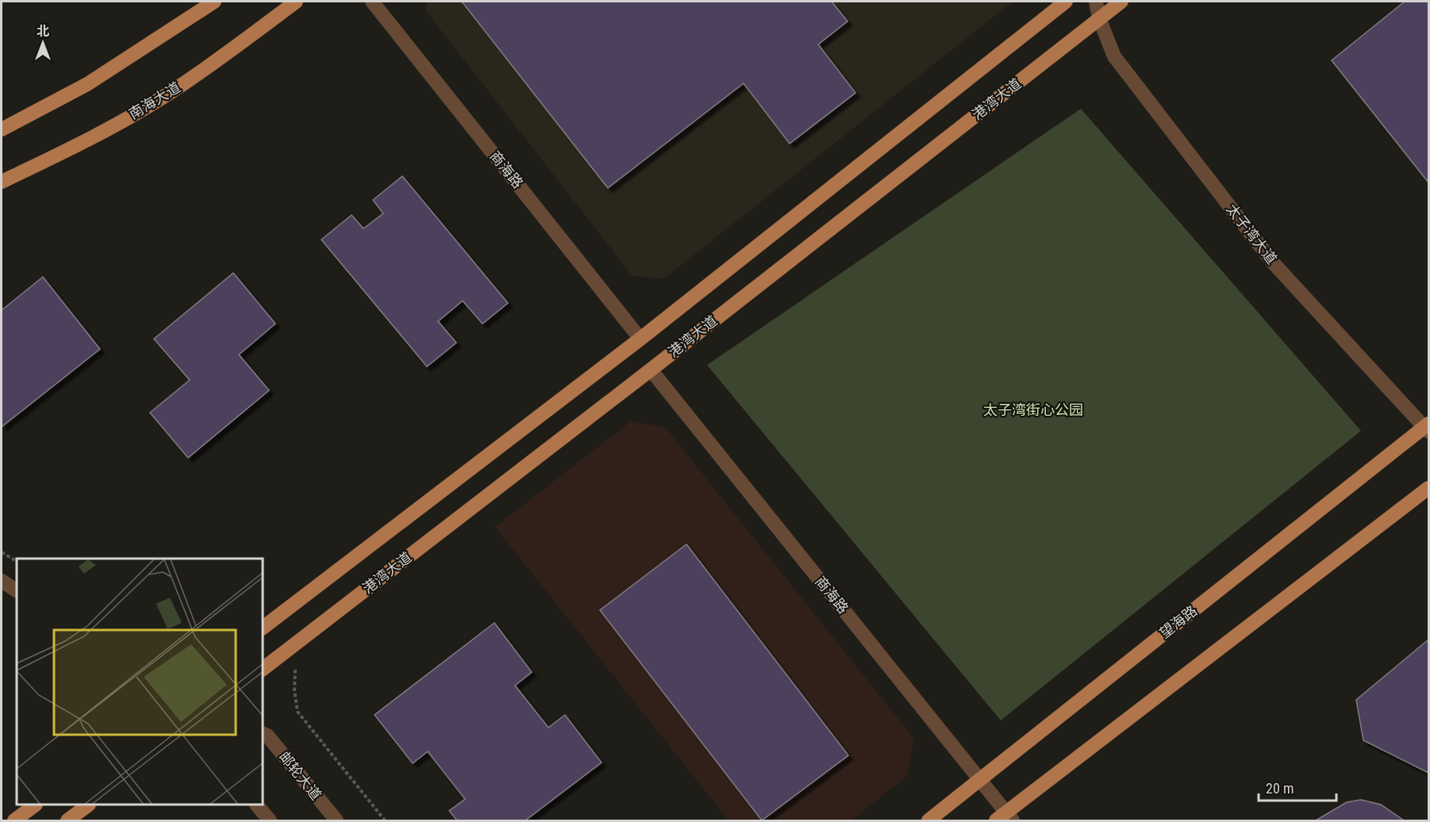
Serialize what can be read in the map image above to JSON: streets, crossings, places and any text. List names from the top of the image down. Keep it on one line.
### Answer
{"streets":{"main road":["港湾大道","南海大道","望海路"],"street":["商海路","太子湾大道","邮轮大道"]},"crossings":[["港湾大道","商海路"],["港湾大道","太子湾大道"],["商海路","望海路"],["太子湾大道","望海路"]],"parks":["太子湾街心公园"],"scale_bar":"20 m","north":"top"}
